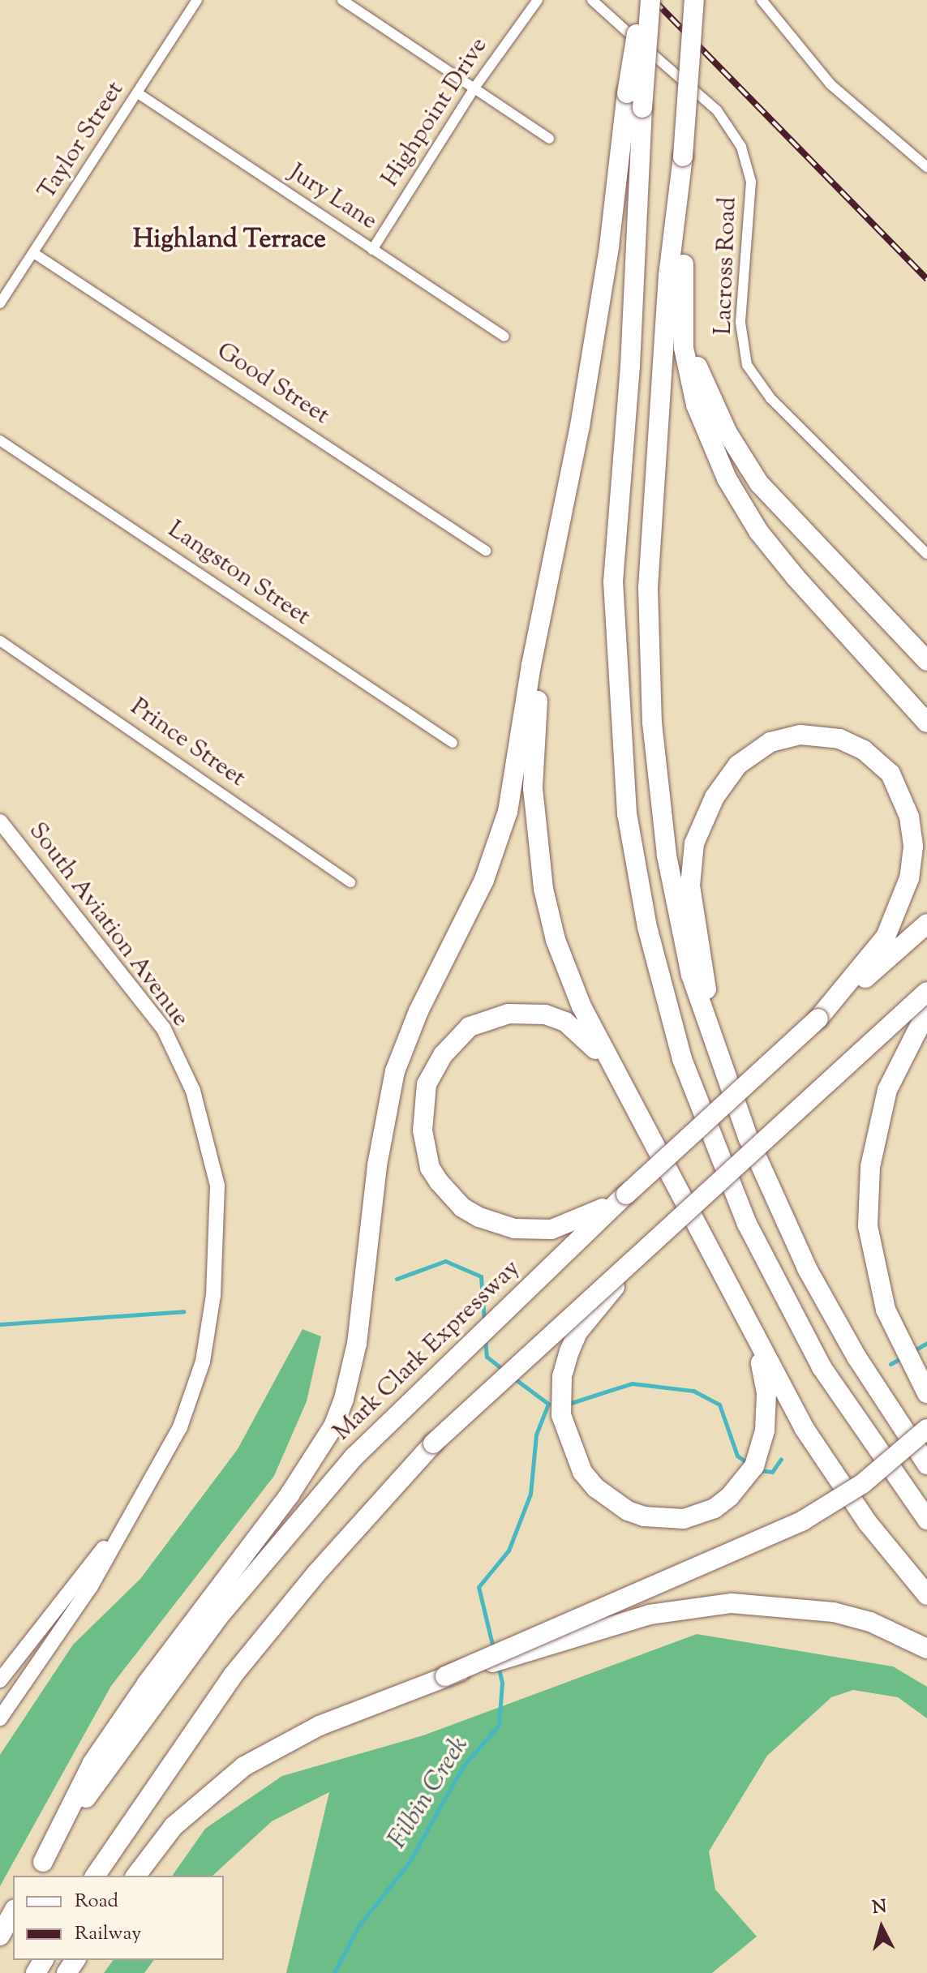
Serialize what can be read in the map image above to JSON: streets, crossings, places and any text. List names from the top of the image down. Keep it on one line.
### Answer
{"streets":{"highway":["Mark Clark Expressway"],"street":["Highpoint Drive","Taylor Street","Jury Lane","Lacross Road","Good Street","Langston Street","Prince Street","South Aviation Avenue"]},"crossings":[["Highpoint Drive","Jury Lane"],["Taylor Street","Jury Lane"],["Taylor Street","Good Street"]],"districts":["Highland Terrace"],"water":["Filbin Creek"],"legend":["Road","Railway"],"north":"top"}
